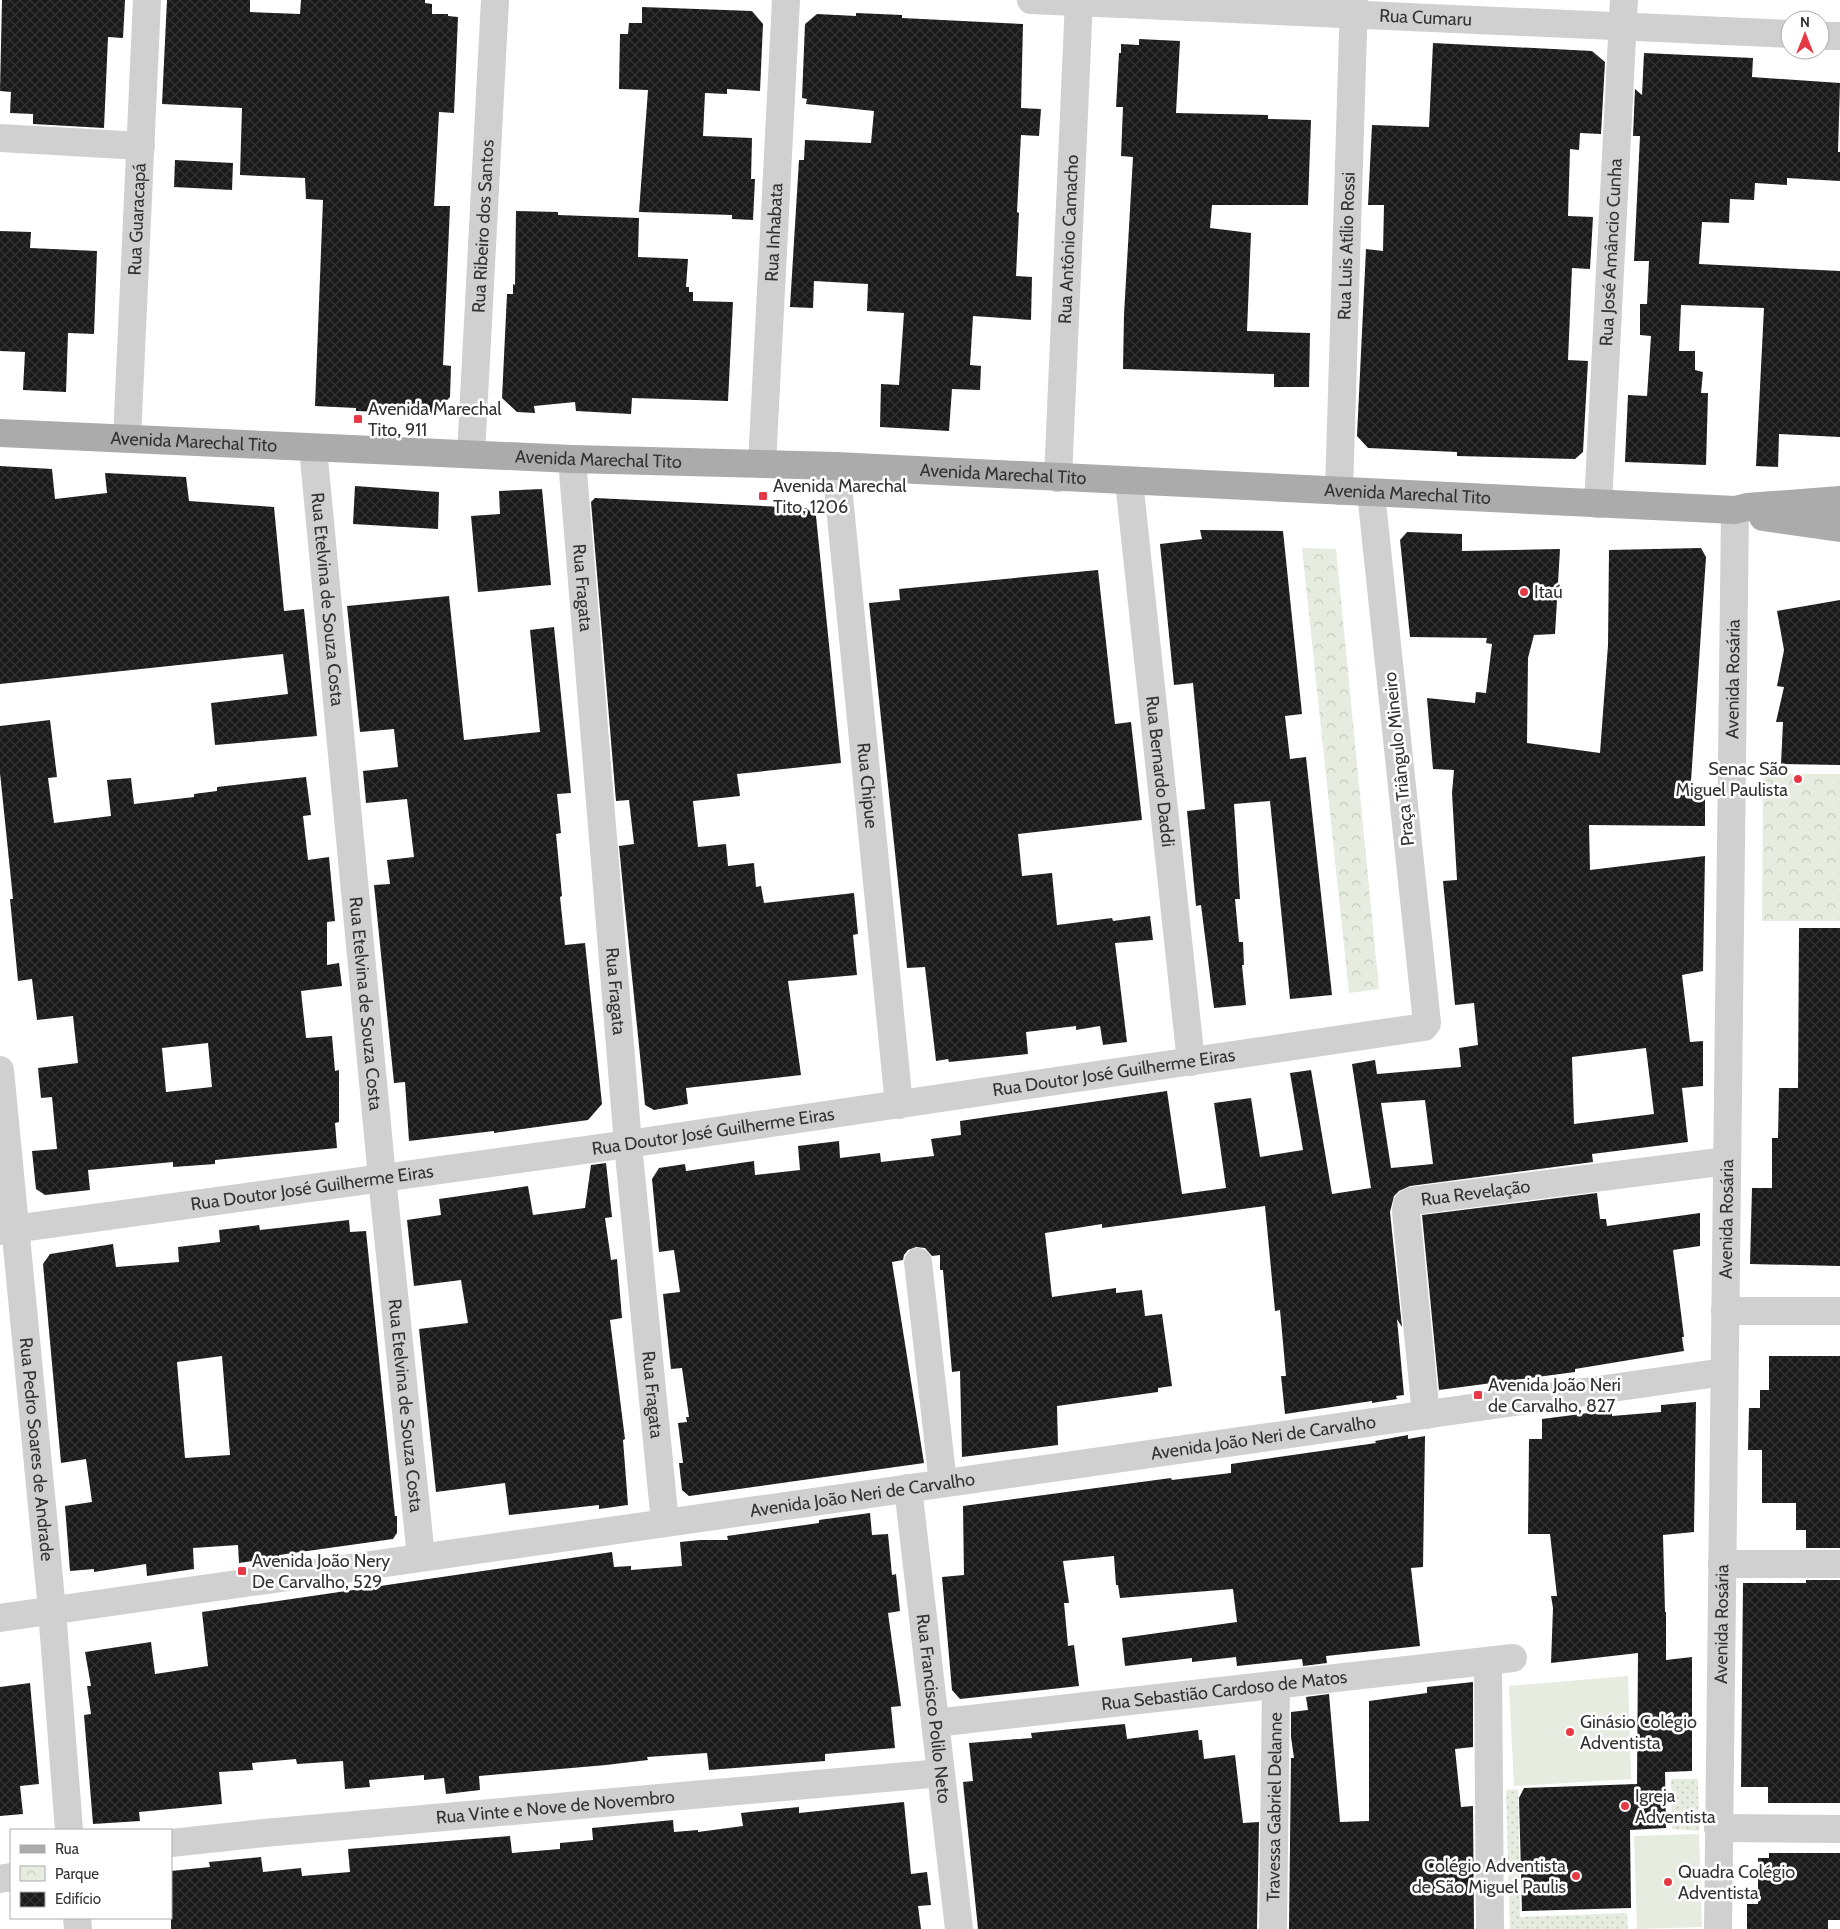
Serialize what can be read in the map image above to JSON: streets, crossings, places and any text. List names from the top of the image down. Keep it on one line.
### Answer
{"streets":{"main road":["Avenida Marechal Tito"],"street":["Rua Cumaru","Rua Guaracapá","Rua Ribeiro dos Santos","Rua Inhabata","Rua Antônio Camacho","Rua Luis Atílio Rossi","Rua José Amâncio Cunha","Rua Fragata","Rua Etelvina de Souza Costa","Avenida Rosária","Praça Triângulo Mineiro","Rua Bernardo Daddi","Rua Chipue","Rua Doutor José Guilherme Eiras","Rua Revelação","Avenida João Neri de Carvalho","Rua Pedro Soares de Andrade","Rua Sebastião Cardoso de Matos","Rua Francisco Polilo Neto","Rua Vinte e Nove de Novembro","Travessa Gabriel Delanne"]},"crossings":[["Rua Cumaru","Rua Antônio Camacho"],["Rua Cumaru","Rua Luis Atílio Rossi"],["Rua Cumaru","Rua José Amâncio Cunha"],["Rua Guaracapá","Avenida Marechal Tito"],["Rua Ribeiro dos Santos","Avenida Marechal Tito"],["Rua Inhabata","Avenida Marechal Tito"],["Rua Antônio Camacho","Avenida Marechal Tito"],["Rua Luis Atílio Rossi","Avenida Marechal Tito"],["Rua José Amâncio Cunha","Avenida Marechal Tito"],["Avenida Marechal Tito","Rua Fragata"],["Avenida Marechal Tito","Rua Etelvina de Souza Costa"],["Avenida Marechal Tito","Avenida Rosária"],["Avenida Marechal Tito","Praça Triângulo Mineiro"],["Avenida Marechal Tito","Rua Bernardo Daddi"],["Avenida Marechal Tito","Rua Chipue"],["Rua Fragata","Rua Doutor José Guilherme Eiras"],["Rua Fragata","Avenida João Neri de Carvalho"],["Rua Etelvina de Souza Costa","Rua Doutor José Guilherme Eiras"],["Rua Etelvina de Souza Costa","Avenida João Neri de Carvalho"],["Avenida Rosária","Rua Revelação"],["Avenida Rosária","Avenida João Neri de Carvalho"],["Praça Triângulo Mineiro","Rua Doutor José Guilherme Eiras"],["Rua Bernardo Daddi","Rua Doutor José Guilherme Eiras"],["Rua Chipue","Rua Doutor José Guilherme Eiras"],["Rua Doutor José Guilherme Eiras","Rua Pedro Soares de Andrade"],["Rua Revelação","Avenida João Neri de Carvalho"],["Avenida João Neri de Carvalho","Rua Pedro Soares de Andrade"],["Avenida João Neri de Carvalho","Rua Francisco Polilo Neto"],["Rua Sebastião Cardoso de Matos","Rua Francisco Polilo Neto"],["Rua Sebastião Cardoso de Matos","Travessa Gabriel Delanne"],["Rua Francisco Polilo Neto","Rua Vinte e Nove de Novembro"]],"places":{"transit":["Avenida Marechal Tito, 911","Avenida Marechal Tito, 1206","Avenida João Neri de Carvalho, 827","Avenida João Nery De Carvalho, 529"],"other":["Itaú","Senac São Miguel Paulista","Ginásio Colégio Adventista","Igreja Adventista","Colégio Adventista de São Miguel Paulis","Quadra Colégio Adventista"]},"legend":["Rua","Parque","Edifício"],"north":"top"}
